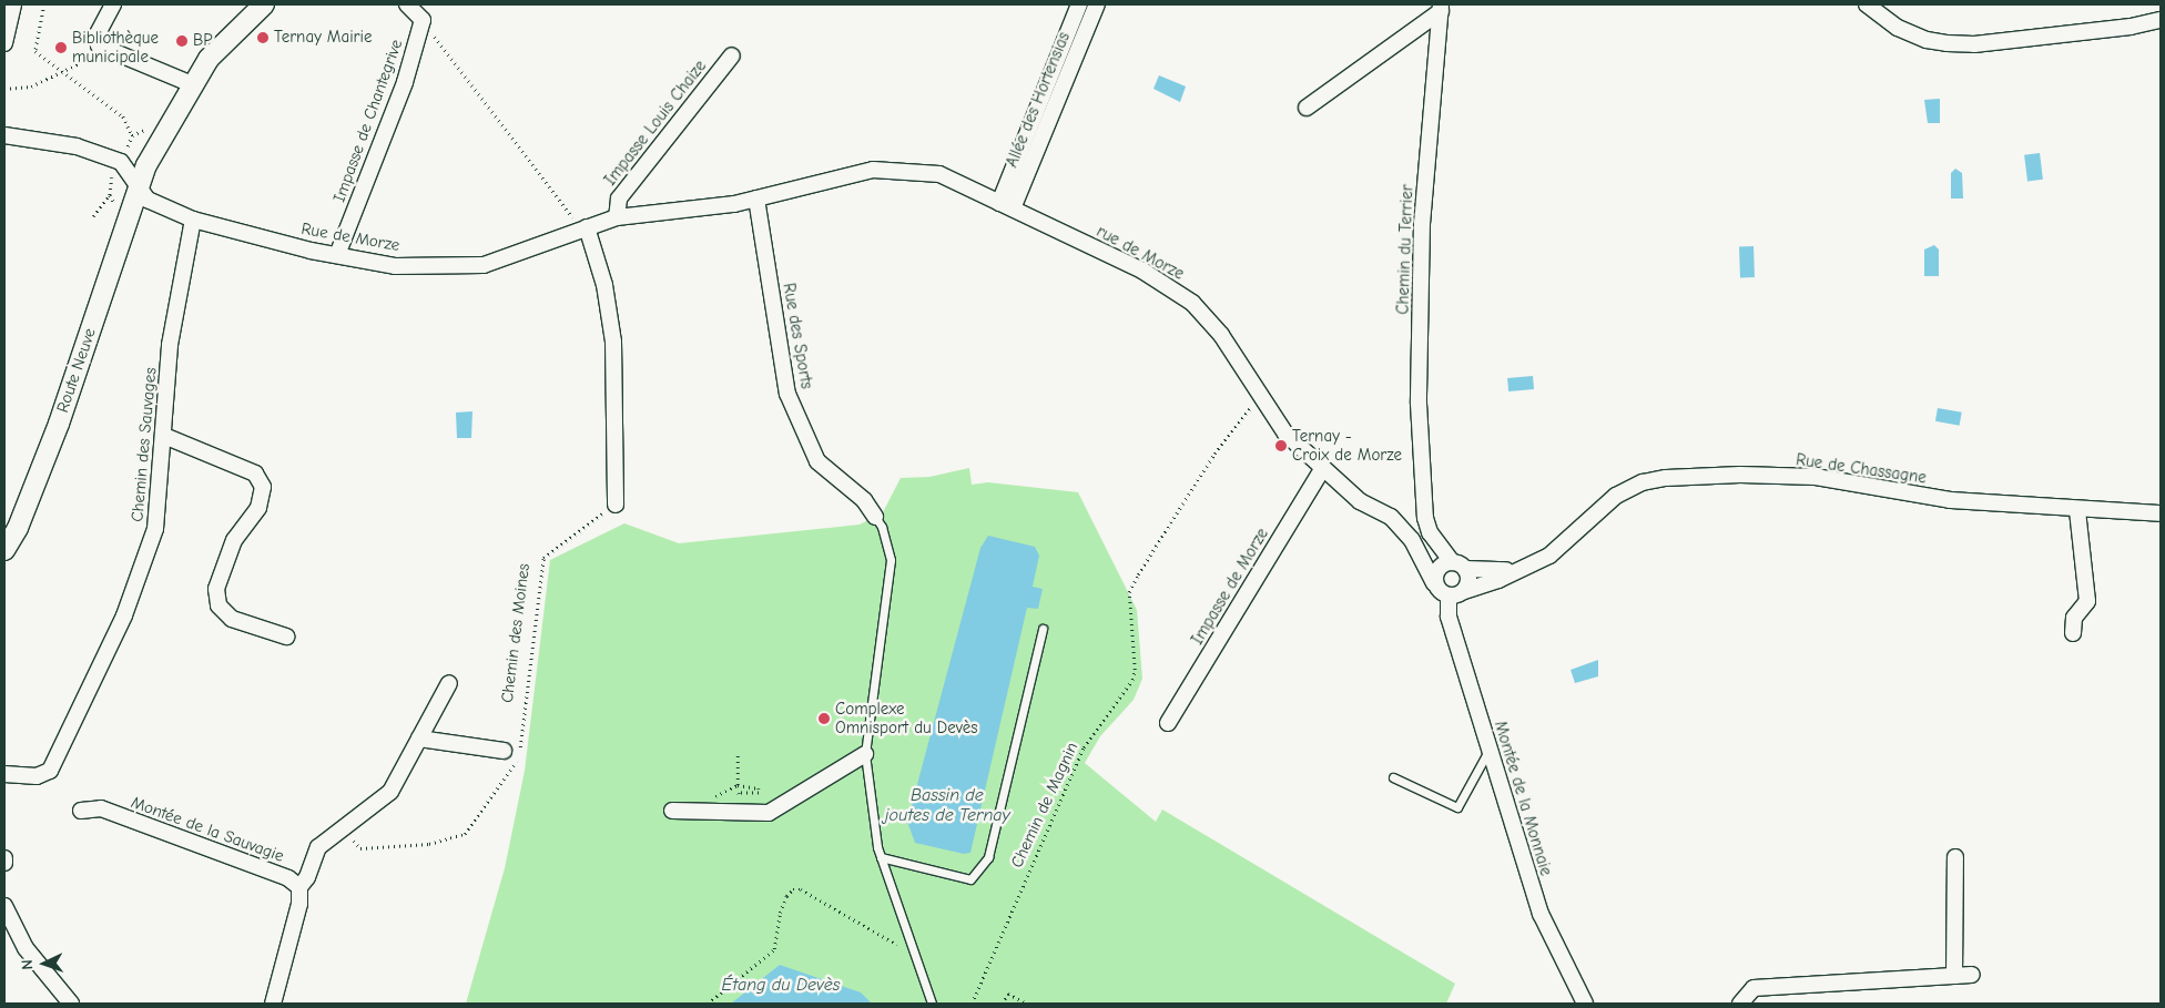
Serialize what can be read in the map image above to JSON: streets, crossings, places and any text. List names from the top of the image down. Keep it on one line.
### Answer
{"streets":{"street":["Allée des Hortensias","Impasse de Chantegrive","Impasse Louis Chaize","Rue de Morze","Chemin du Terrier","rue de Morze","Rue des Sports","Route Neuve","Chemin des Sauvages","Rue de Chassagne","Impasse de Morze","Montée de la Monnaie","Montée de la Sauvagie"],"path":["Chemin des Moines","Chemin de Magnin"]},"crossings":[["Allée des Hortensias","rue de Morze"],["Impasse de Chantegrive","Rue de Morze"],["Impasse Louis Chaize","Rue de Morze"],["Rue de Morze","rue de Morze"],["Rue de Morze","Rue des Sports"],["Rue de Morze","Route Neuve"],["Rue de Morze","Chemin des Sauvages"],["Chemin du Terrier","rue de Morze"],["rue de Morze","Impasse de Morze"],["rue de Morze","Chemin de Magnin"]],"water":["Bassin de joutes de Ternay","Étang du Devès"],"places":["Ternay Mairie","BP","Bibliothèque municipale","Ternay - Croix de Morze","Complexe Omnisport du Devès"],"north":"left"}
